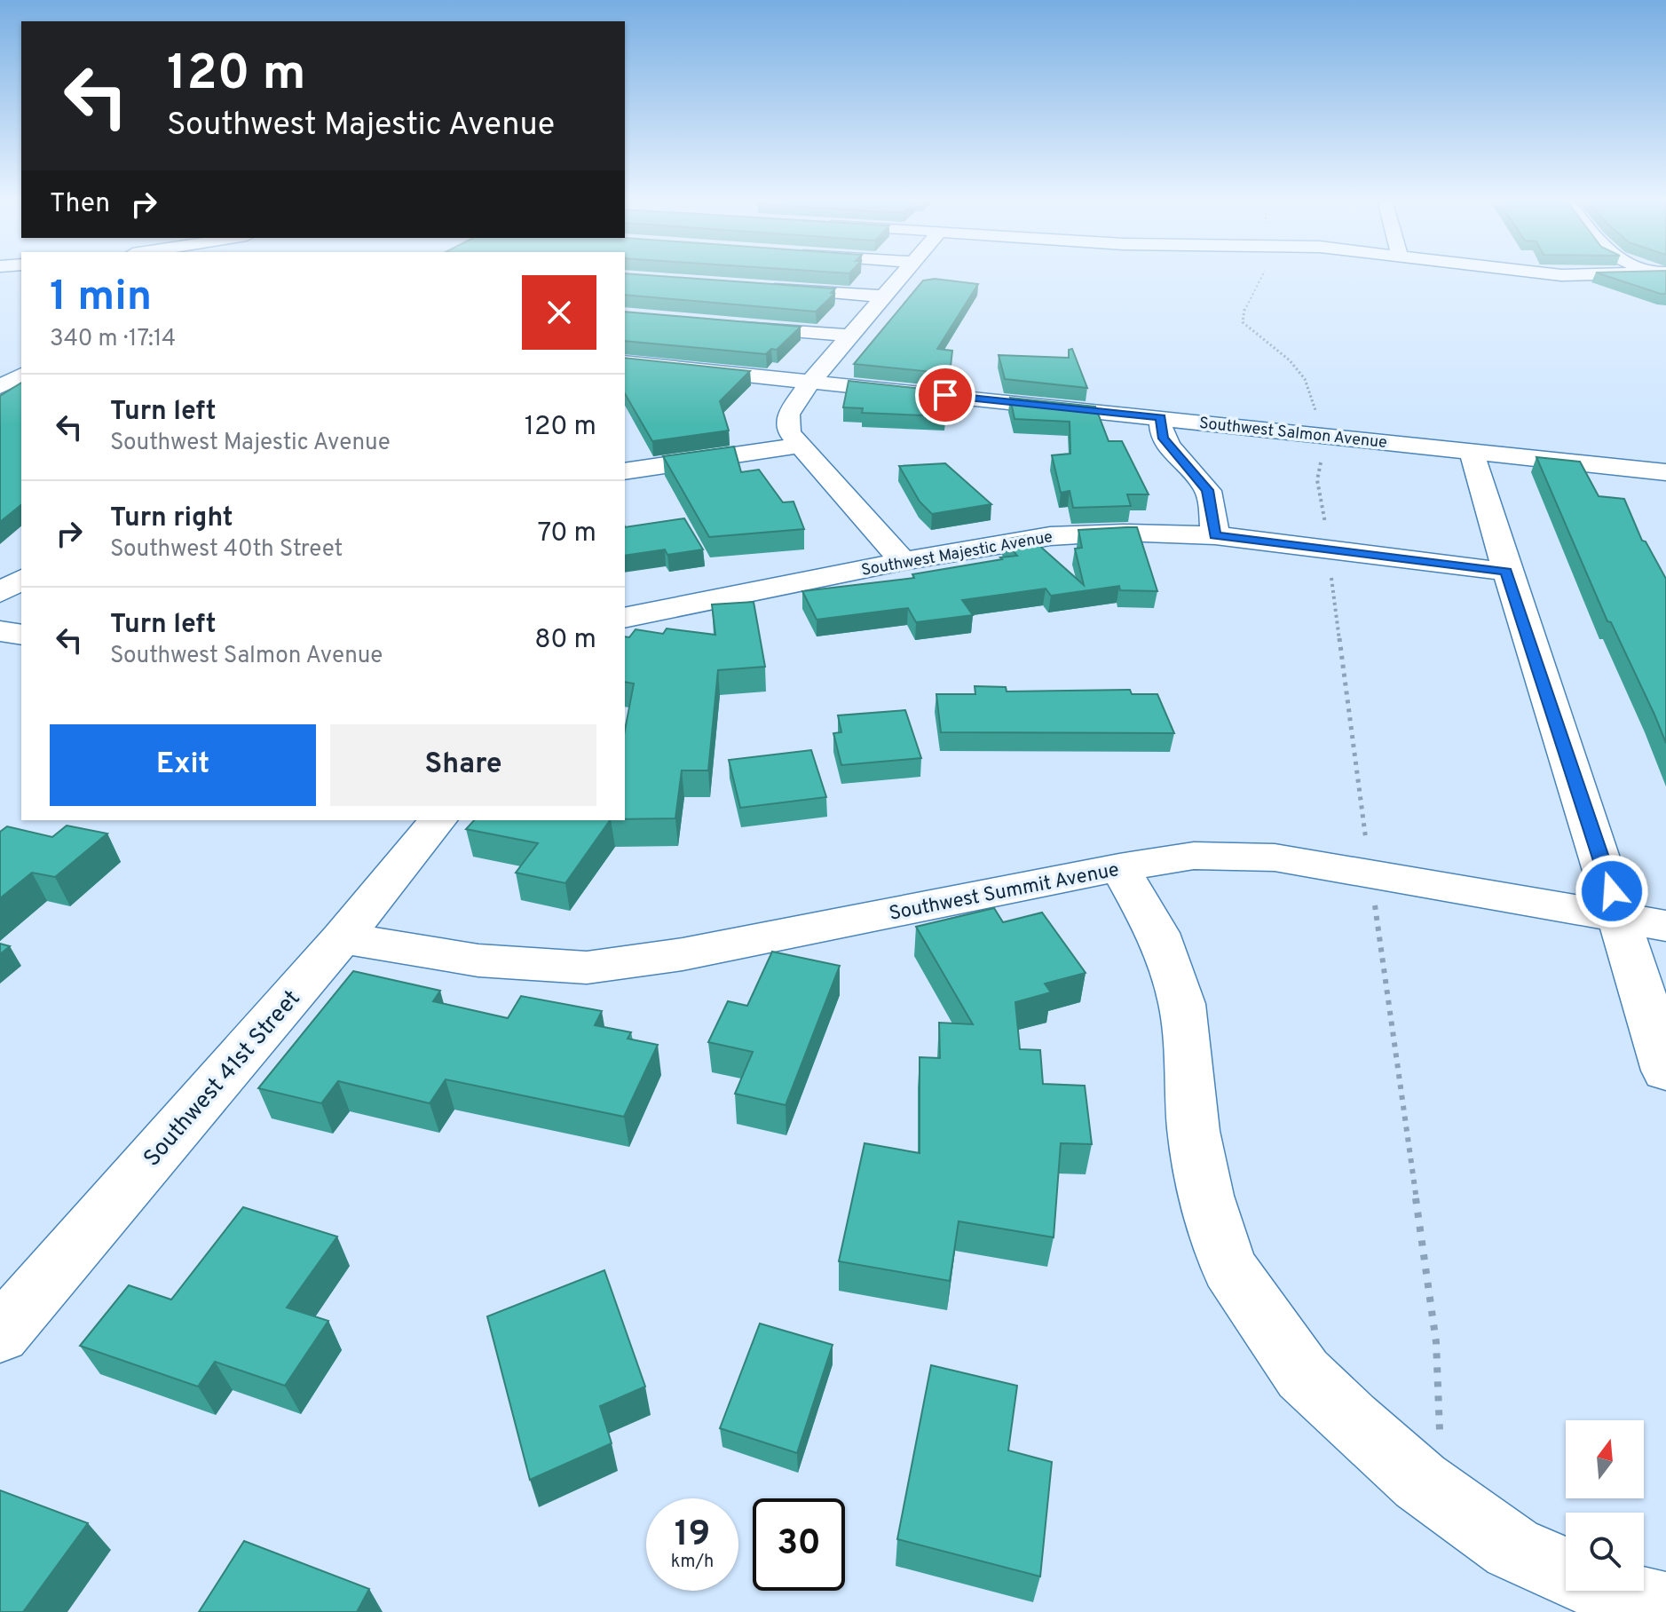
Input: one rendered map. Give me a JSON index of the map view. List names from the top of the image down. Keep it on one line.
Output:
{"streets":{"street":["Southwest Salmon Avenue","Southwest Majestic Avenue","Southwest Summit Avenue","Southwest 41st Street"]},"crossings":[["Southwest Summit Avenue","Southwest 41st Street"]],"north":"top","page":{"turn":["120 m","Southwest Majestic Avenue"],"then":"Then","heading":["1 min","340 m · 17:14"],"list":[{"name":"Turn left","note":"Southwest Majestic Avenue","value":"120 m"},{"name":"Turn right","note":"Southwest 40th Street","value":"70 m"},{"name":"Turn left","note":"Southwest Salmon Avenue","value":"80 m"}],"buttons":["Exit","Share"],"speed":"19 km/h","limit":"30"}}
